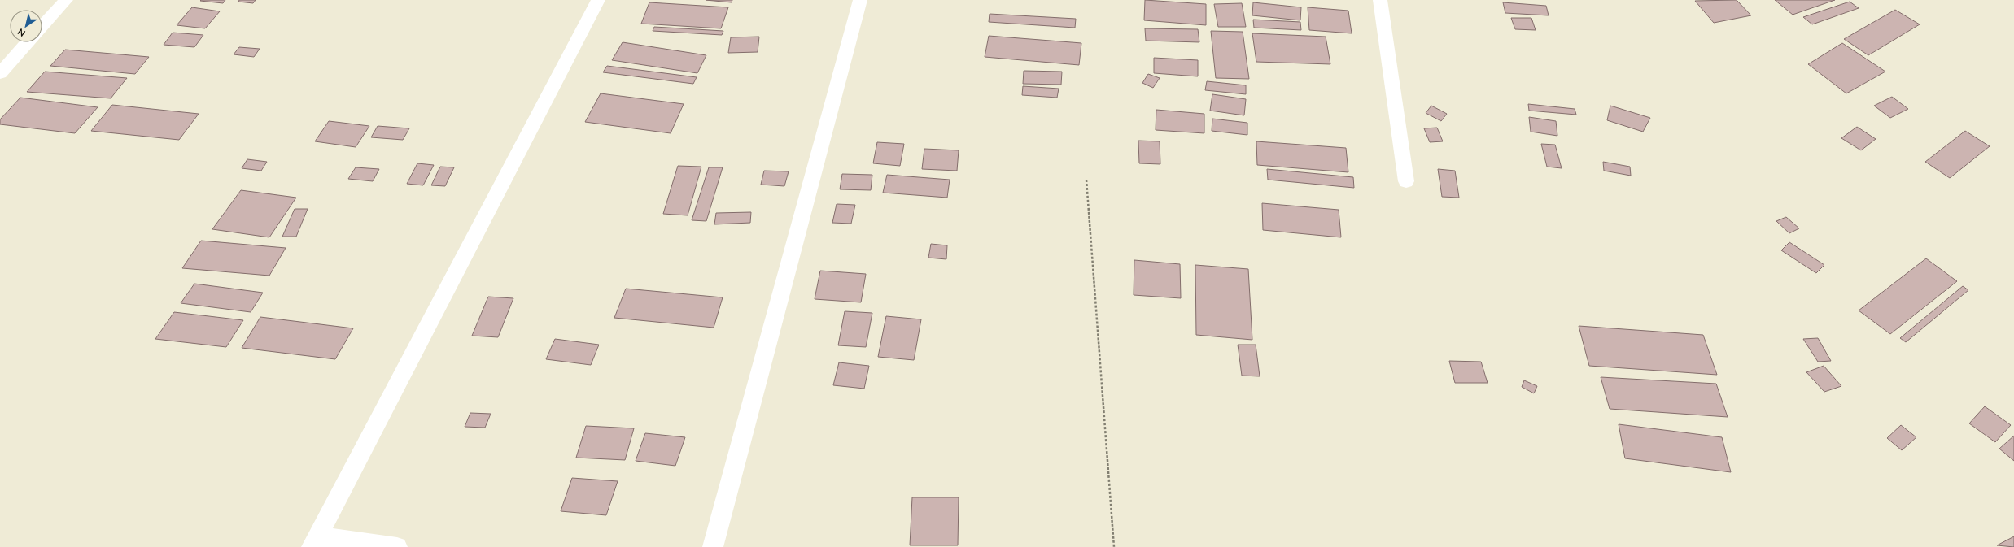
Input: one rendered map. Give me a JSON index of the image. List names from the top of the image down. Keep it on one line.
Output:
{"north":"bottom left"}
